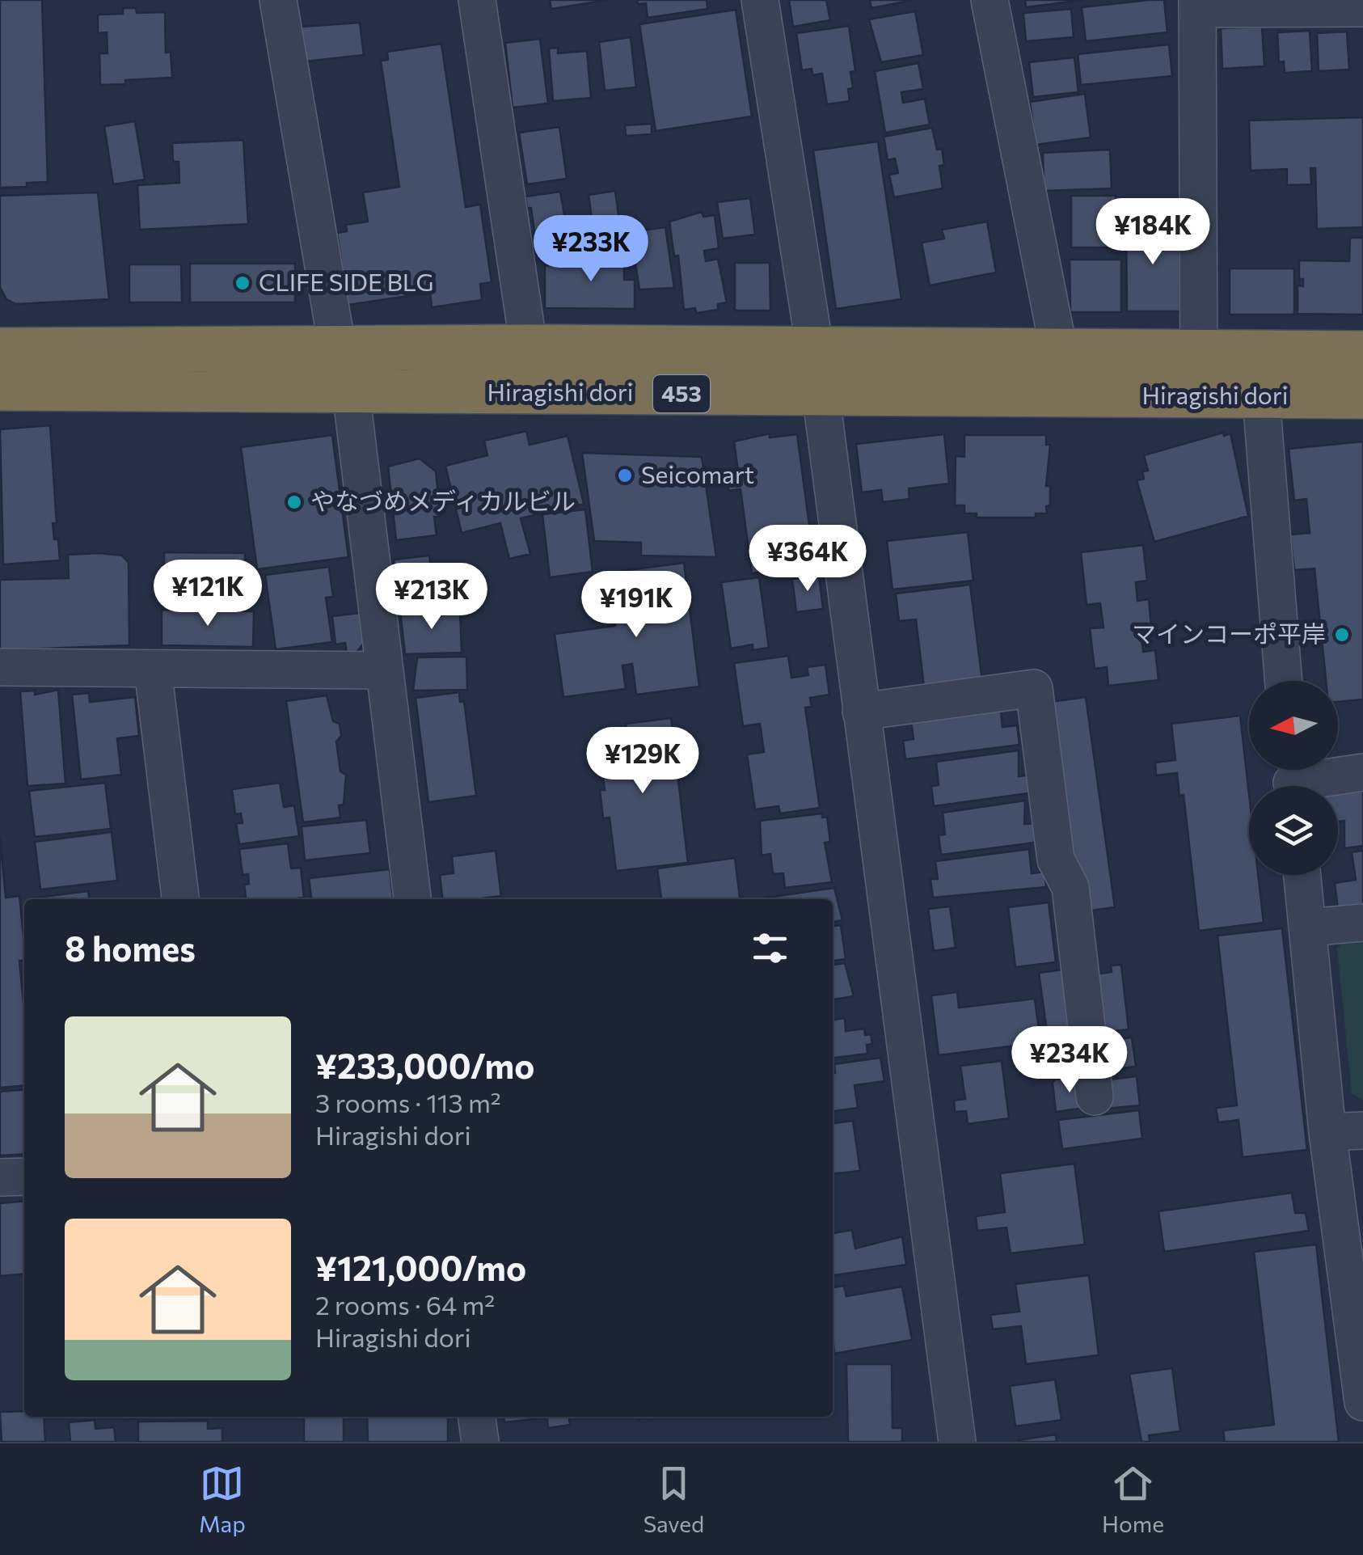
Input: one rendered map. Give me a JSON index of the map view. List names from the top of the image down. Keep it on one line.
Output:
{"streets":{"highway":["Hiragishi dori","453"]},"places":["CLIFE SIDE BLG","Seicomart","やなづめメディカルビル","マインコーポ平岸"],"north":"left","page":{"price":["¥184K","¥233K","¥364K","¥121K","¥213K","¥191K","¥129K","¥234K"],"heading":"8 homes","list":[{"name":"¥233,000/mo","note":"3 rooms · 113 m² · Hiragishi dori"},{"name":"¥121,000/mo","note":"2 rooms · 64 m² · Hiragishi dori"}],"tabs":["Map","Saved","Home"]}}
